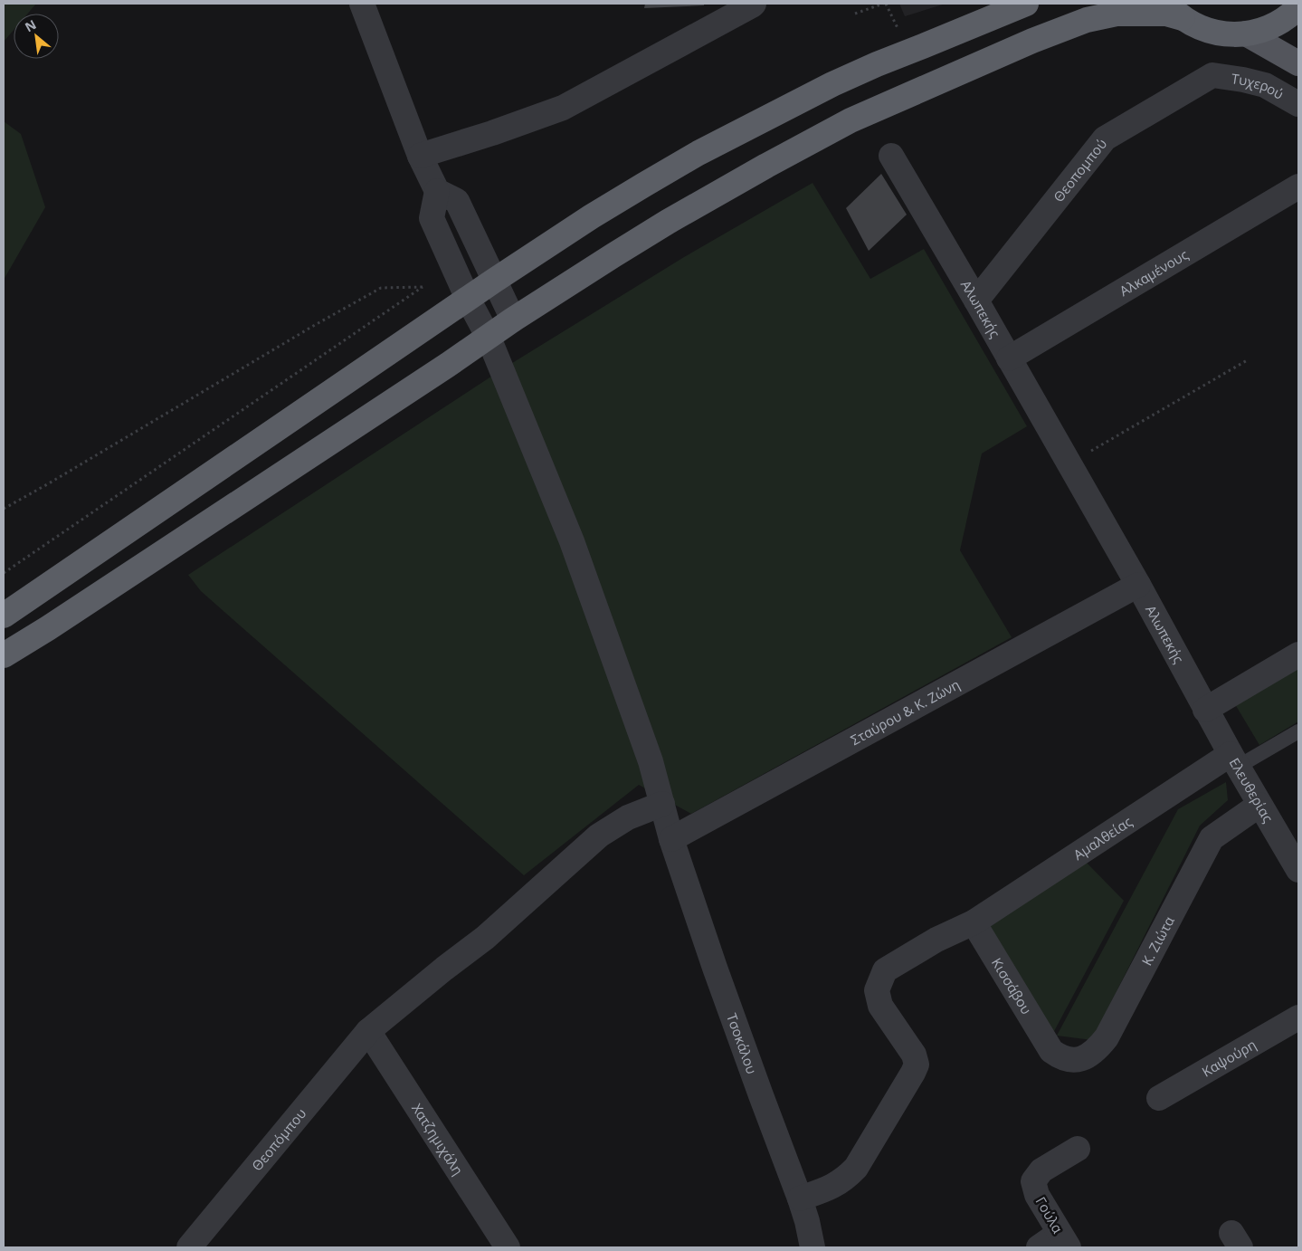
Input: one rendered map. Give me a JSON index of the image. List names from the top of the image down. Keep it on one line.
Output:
{"streets":{"street":["Τυχερού","Θεοπομπού","Αλκαμένους","Αλωπεκής","Σταύρου & Κ. Ζώνη","Ελευθερίας","Αμαλθείας","Κ. Ζιώτα","Κισσάβου","Τσοκάλου","Καψούρη","Θεοπόμπου","Χατζημιχάλη","Γούλα"]},"crossings":[["Τυχερού","Θεοπομπού"],["Θεοπομπού","Αλωπεκής"],["Αλκαμένους","Αλωπεκής"],["Αλωπεκής","Σταύρου & Κ. Ζώνη"],["Αλωπεκής","Ελευθερίας"],["Σταύρου & Κ. Ζώνη","Τσοκάλου"],["Ελευθερίας","Αμαλθείας"],["Ελευθερίας","Κ. Ζιώτα"],["Αμαλθείας","Κισσάβου"],["Αμαλθείας","Τσοκάλου"],["Κ. Ζιώτα","Κισσάβου"],["Τσοκάλου","Θεοπόμπου"],["Θεοπόμπου","Χατζημιχάλη"]],"north":"top left"}
